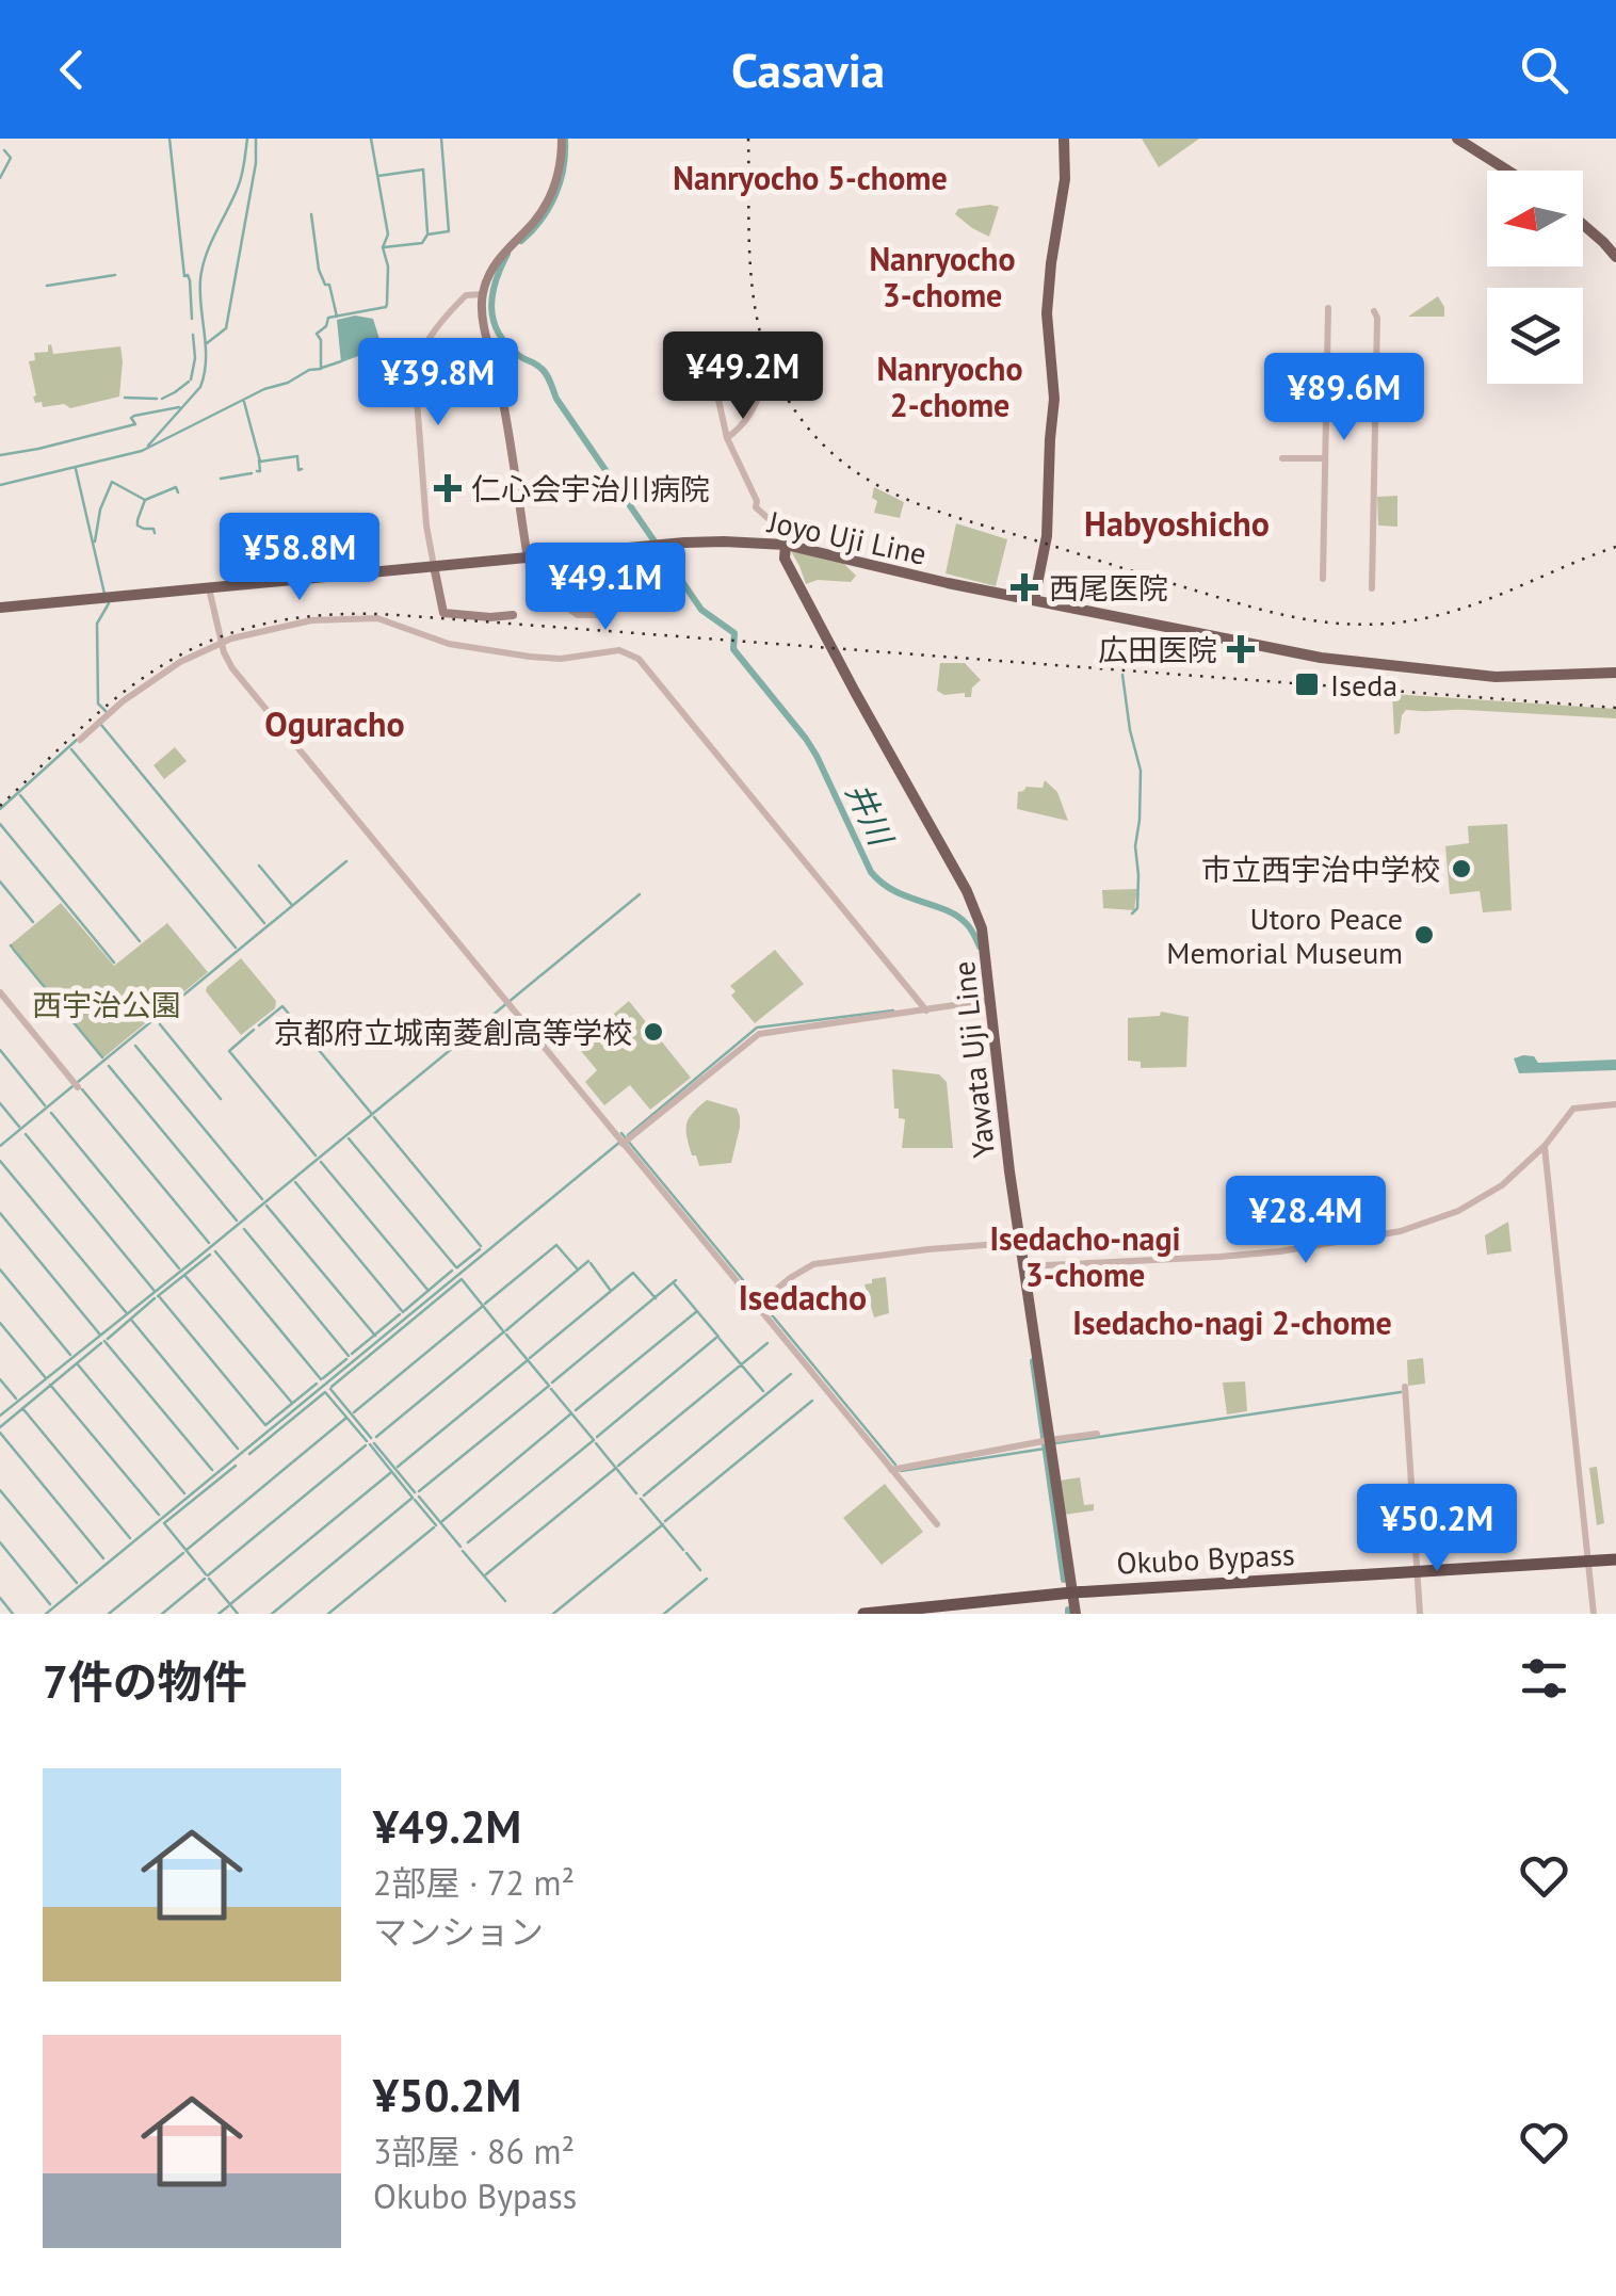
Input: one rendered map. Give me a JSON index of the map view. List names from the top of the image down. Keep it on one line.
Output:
{"streets":{"highway":["Okubo Bypass"],"main road":["Joyo Uji Line","Yawata Uji Line"]},"crossings":[["Joyo Uji Line","Yawata Uji Line"],["Yawata Uji Line","Okubo Bypass"]],"districts":["Nanryocho 5-chome","Nanryocho 3-chome","Nanryocho 2-chome","Habyoshicho","Oguracho","Isedacho-nagi 3-chome","Isedacho","Isedacho-nagi 2-chome"],"water":["井川"],"parks":["西宇治公園"],"places":{"health":["仁心会宇治川病院","西尾医院","広田医院"],"transit":["Iseda"],"other":["市立西宇治中学校","Utoro Peace Memorial Museum","京都府立城南菱創高等学校"]},"north":"left","page":{"header":"Casavia","price":["¥49.2M","¥39.8M","¥89.6M","¥58.8M","¥49.1M","¥28.4M","¥50.2M"],"heading":"7件の物件","list":[{"name":"¥49.2M","note":"2部屋 · 72 m² · マンション"},{"name":"¥50.2M","note":"3部屋 · 86 m² · Okubo Bypass"}]}}
